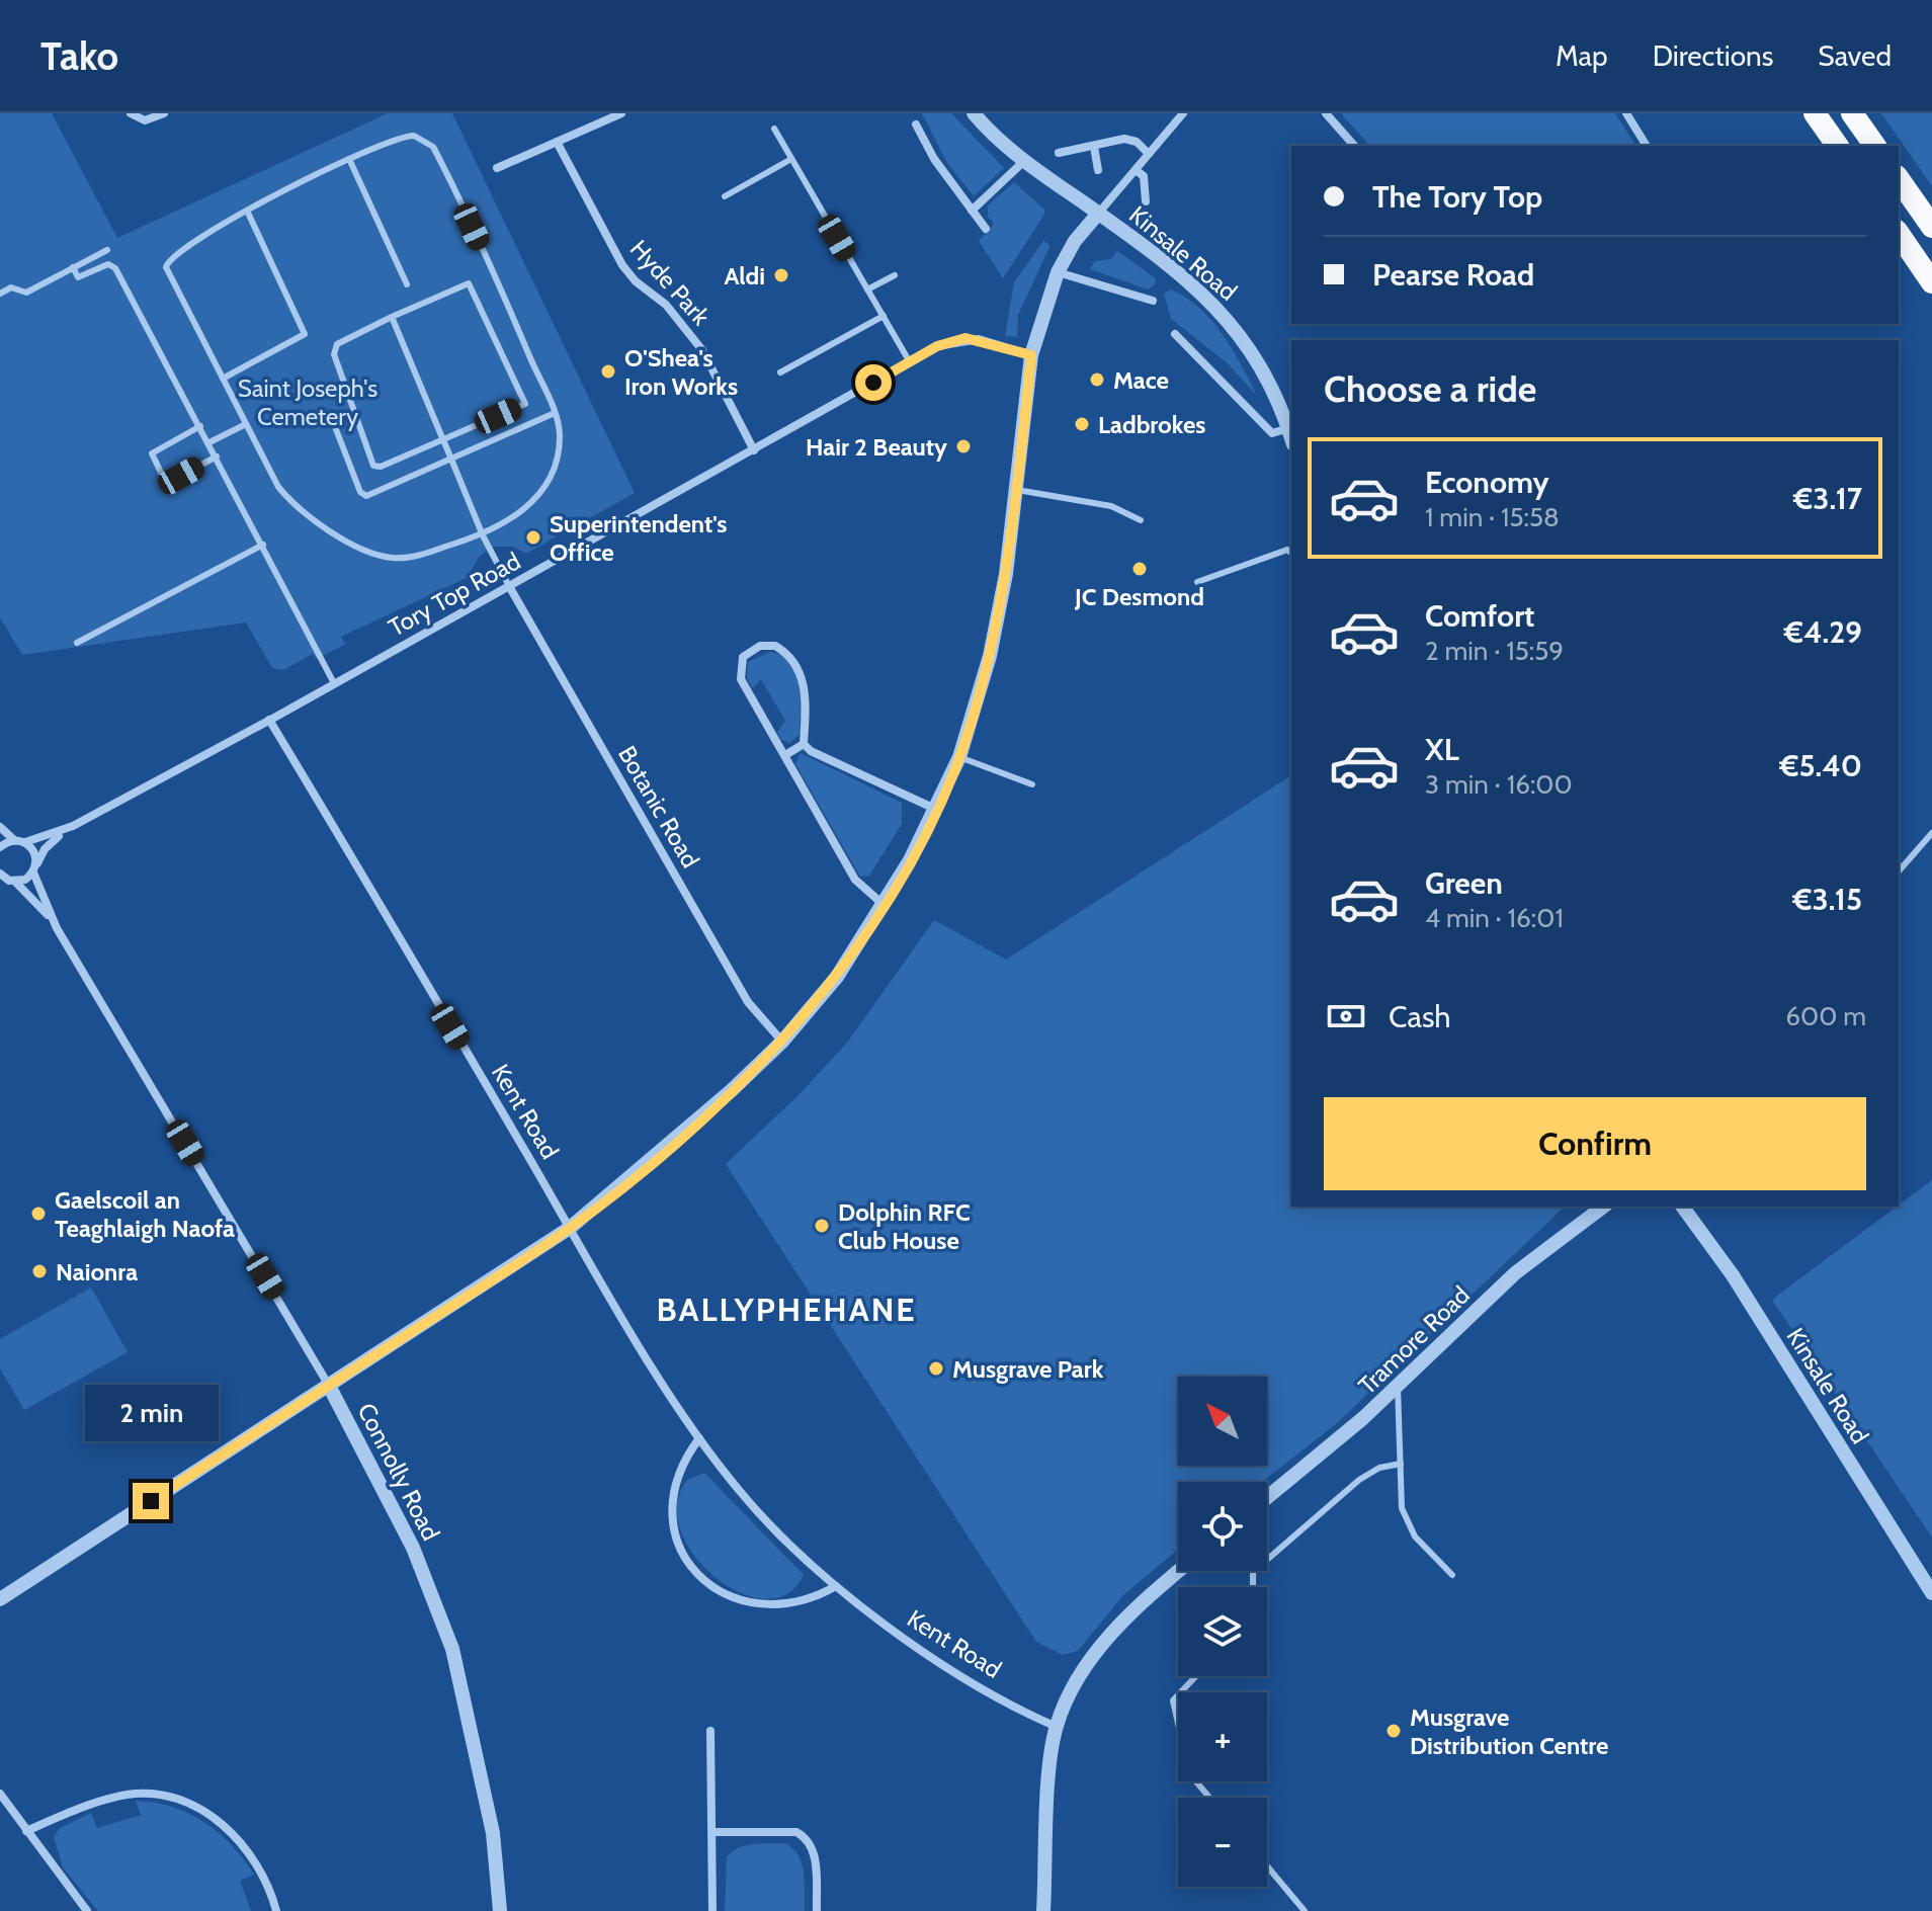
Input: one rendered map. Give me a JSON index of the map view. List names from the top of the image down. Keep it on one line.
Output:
{"streets":{"street":["Kinsale Road","Hyde Park","Tory Top Road","Botanic Road","Kent Road","Tramore Road","Connolly Road"]},"crossings":[["Hyde Park","Tory Top Road"],["Tory Top Road","Botanic Road"],["Tory Top Road","Kent Road"],["Tory Top Road","Connolly Road"]],"districts":["BALLYPHEHANE"],"parks":["Saint Joseph's Cemetery"],"places":["Aldi","O'Shea's Iron Works","Mace","Ladbrokes","Hair 2 Beauty","Superintendent's Office","JC Desmond","Gaelscoil an Teaghlaigh Naofa","Dolphin RFC Club House","Naionra","Musgrave Park","Musgrave Distribution Centre"],"north":"top left","page":{"header":"Tako","nav":["Map","Directions","Saved"],"banner":["The Tory Top","Pearse Road"],"heading":"Choose a ride","list":[{"name":"Economy","note":"1 min · 15:58","value":"€3.17"},{"name":"Comfort","note":"2 min · 15:59","value":"€4.29"},{"name":"XL","note":"3 min · 16:00","value":"€5.40"},{"name":"Green","note":"4 min · 16:01","value":"€3.15"}],"pay":["Cash","600 m"],"buttons":"Confirm","map_buttons":["+","−"],"bubble":"2 min"}}
